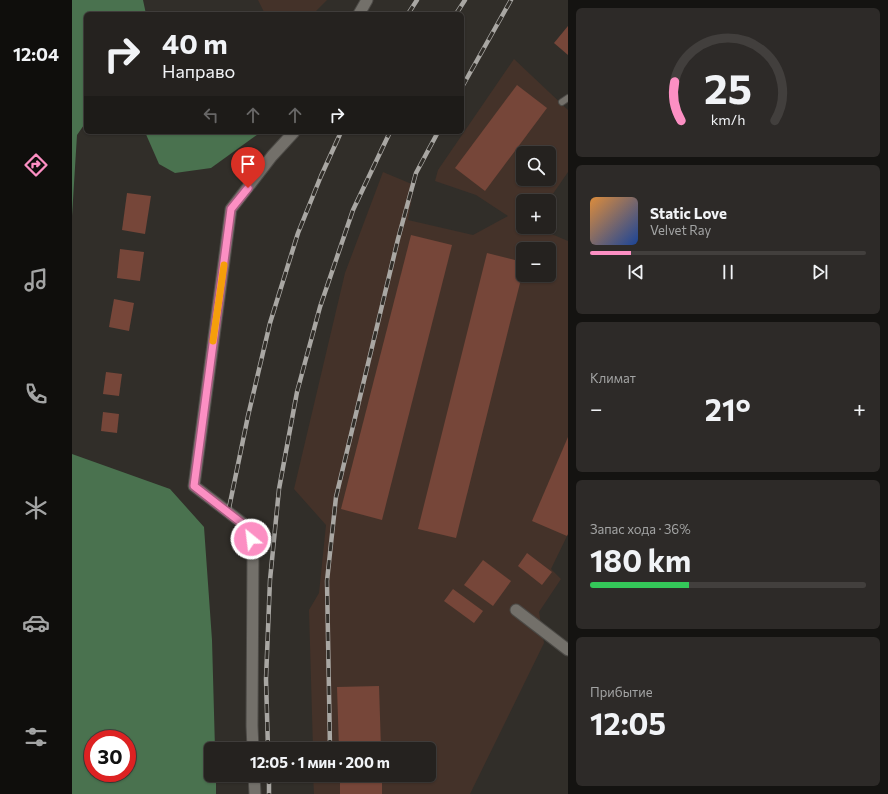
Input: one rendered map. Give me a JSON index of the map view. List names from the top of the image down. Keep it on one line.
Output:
{"page":{"tabs":"12:04","turn":["40 m","Направо"],"map_buttons":["+","−"],"song":["Static Love","Velvet Ray"],"tile":["Климат",["Запас хода · 36%","180 km"],["Прибытие","12:05"]],"heat":["−","21°","+"],"limit":"30","trip":"12:05 · 1 мин · 200 m","gauge":["25","km/h"]}}
